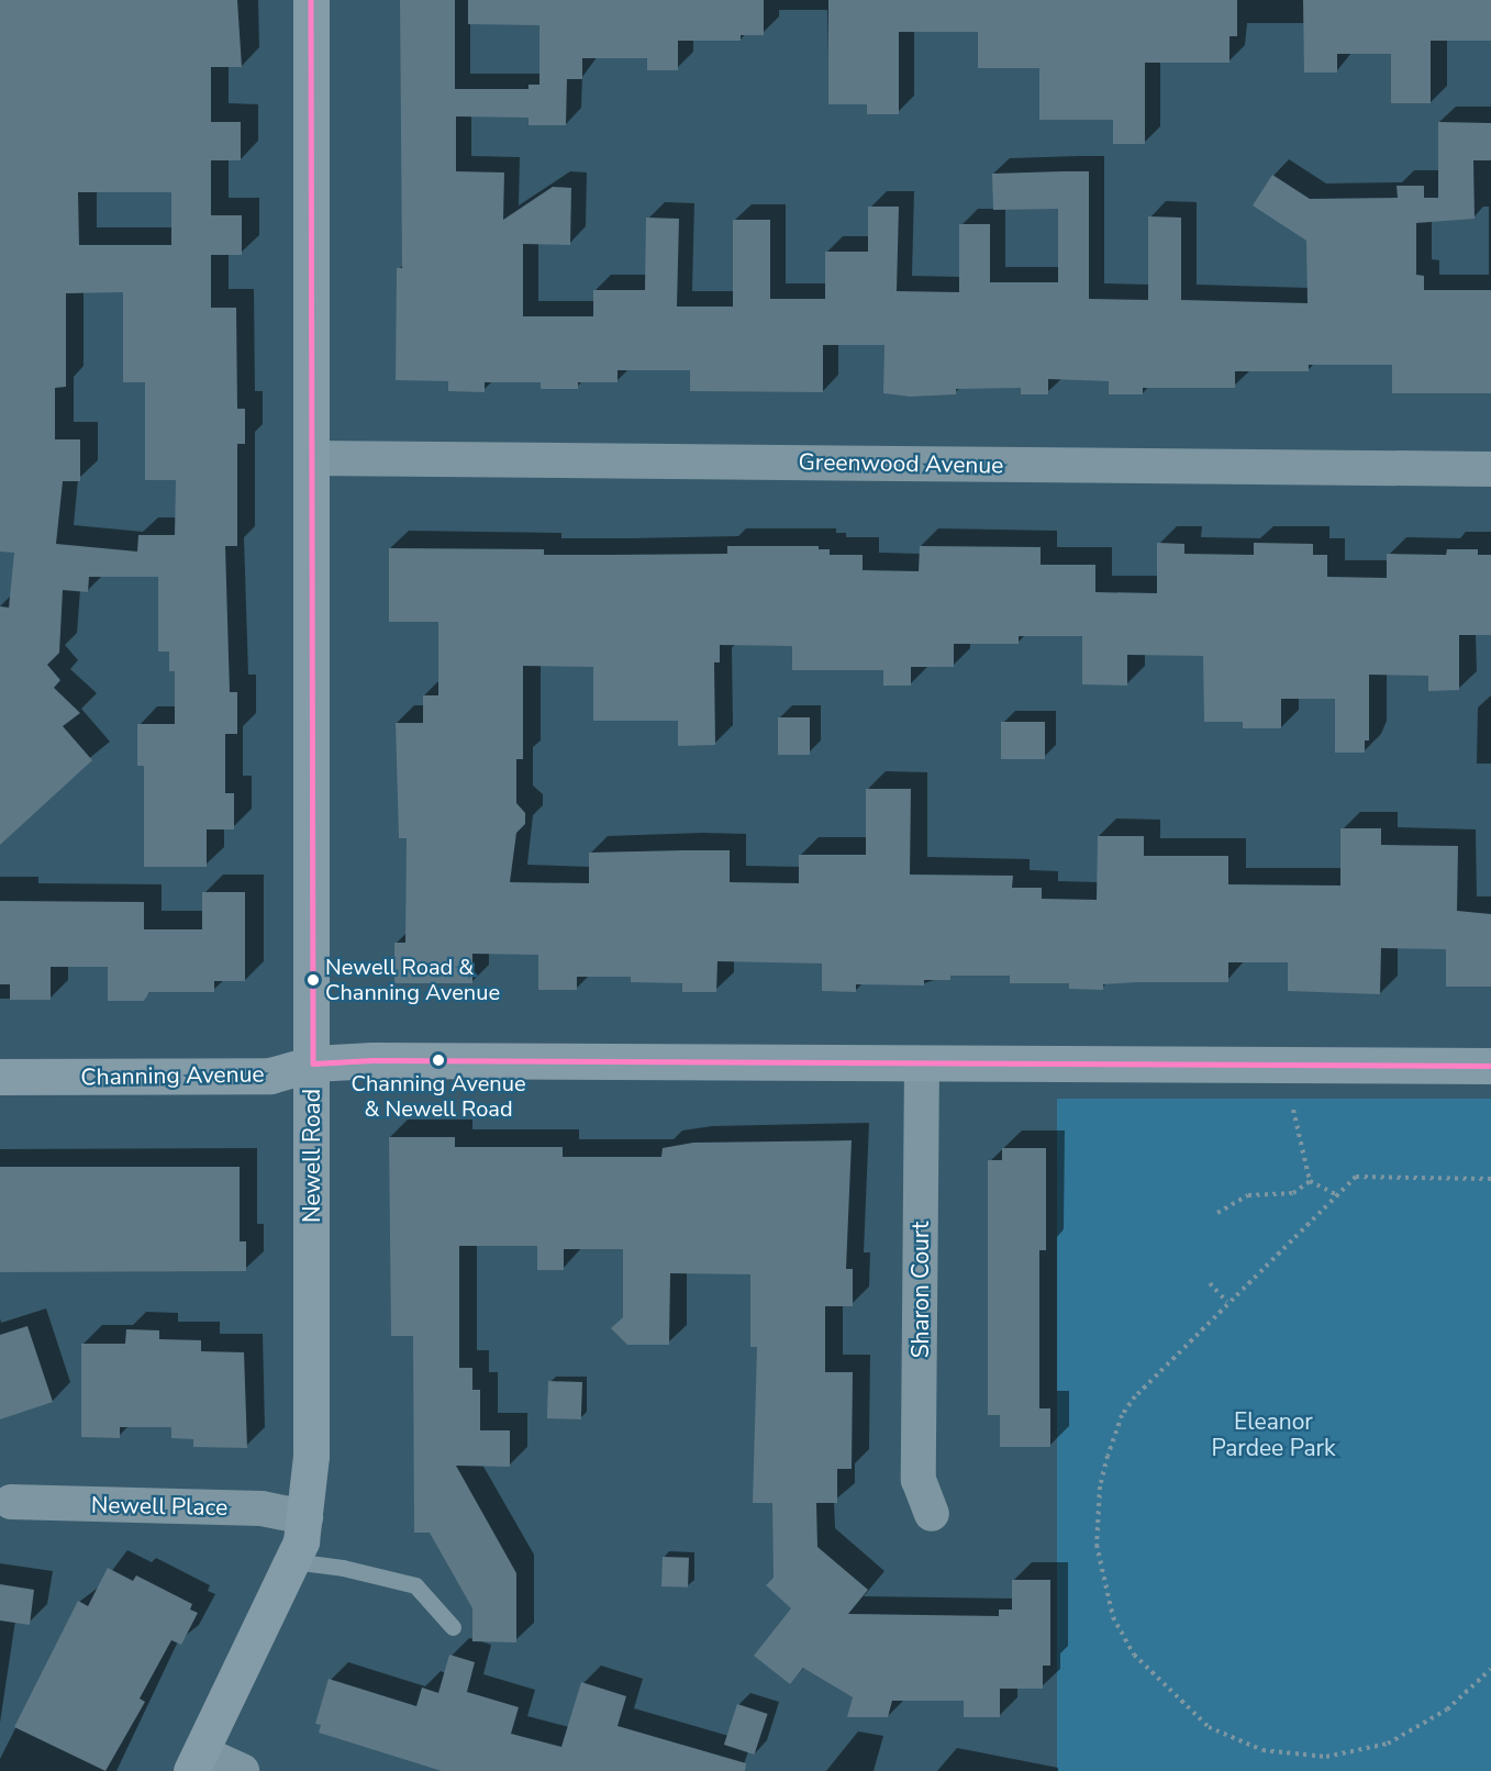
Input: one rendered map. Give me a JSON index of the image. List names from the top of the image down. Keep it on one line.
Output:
{"streets":{"street":["Greenwood Avenue","Channing Avenue","Newell Road","Sharon Court","Newell Place"]},"crossings":[["Greenwood Avenue","Newell Road"],["Channing Avenue","Newell Road"],["Channing Avenue","Sharon Court"],["Newell Road","Newell Place"]],"parks":["Eleanor Pardee Park"],"places":["Newell Road & Channing Avenue","Channing Avenue & Newell Road"]}
